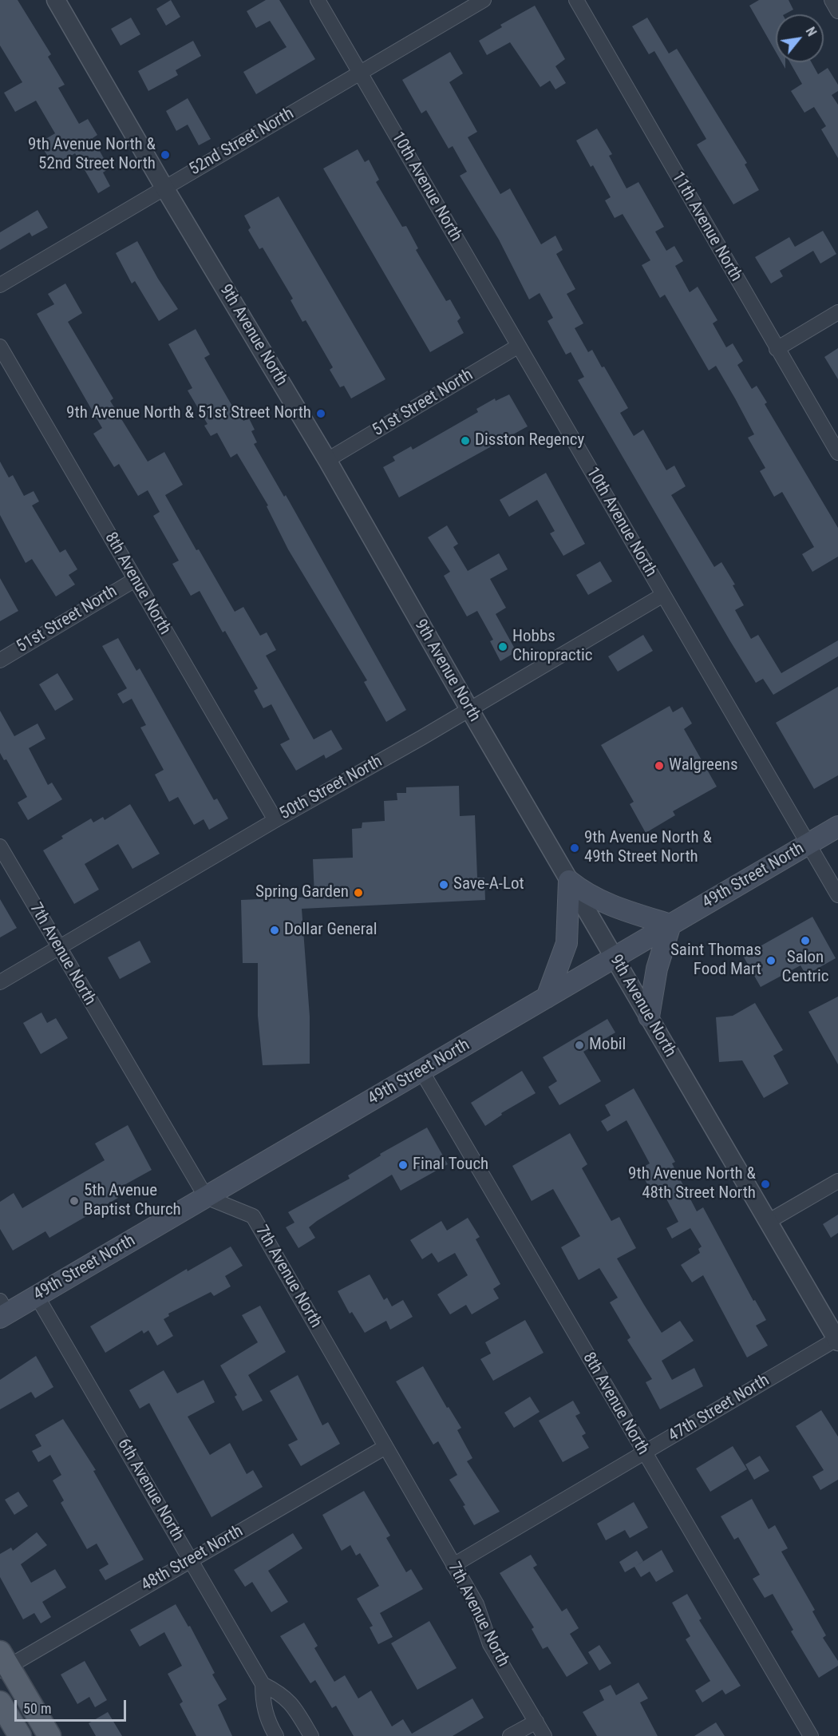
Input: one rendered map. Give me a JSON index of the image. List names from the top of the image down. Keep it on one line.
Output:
{"streets":{"main road":["49th Street North"],"street":["52nd Street North","10th Avenue North","11th Avenue North","9th Avenue North","51st Street North","8th Avenue North","50th Street North","7th Avenue North","47th Street North","6th Avenue North","48th Street North"]},"crossings":[["52nd Street North","10th Avenue North"],["52nd Street North","9th Avenue North"],["10th Avenue North","51st Street North"],["10th Avenue North","50th Street North"],["10th Avenue North","49th Street North"],["9th Avenue North","51st Street North"],["9th Avenue North","50th Street North"],["9th Avenue North","49th Street North"],["9th Avenue North","47th Street North"],["51st Street North","8th Avenue North"],["8th Avenue North","50th Street North"],["8th Avenue North","49th Street North"],["8th Avenue North","47th Street North"],["50th Street North","7th Avenue North"],["49th Street North","7th Avenue North"],["49th Street North","6th Avenue North"],["7th Avenue North","47th Street North"],["7th Avenue North","48th Street North"],["6th Avenue North","48th Street North"]],"places":["9th Avenue North & 52nd Street North","9th Avenue North & 51st Street North","Disston Regency","Hobbs Chiropractic","Walgreens","9th Avenue North & 49th Street North","Save-A-Lot","Spring Garden","Dollar General","Salon Centric","Saint Thomas Food Mart","Mobil","Final Touch","9th Avenue North & 48th Street North","5th Avenue Baptist Church"],"scale_bar":"50 m","north":"top right"}
